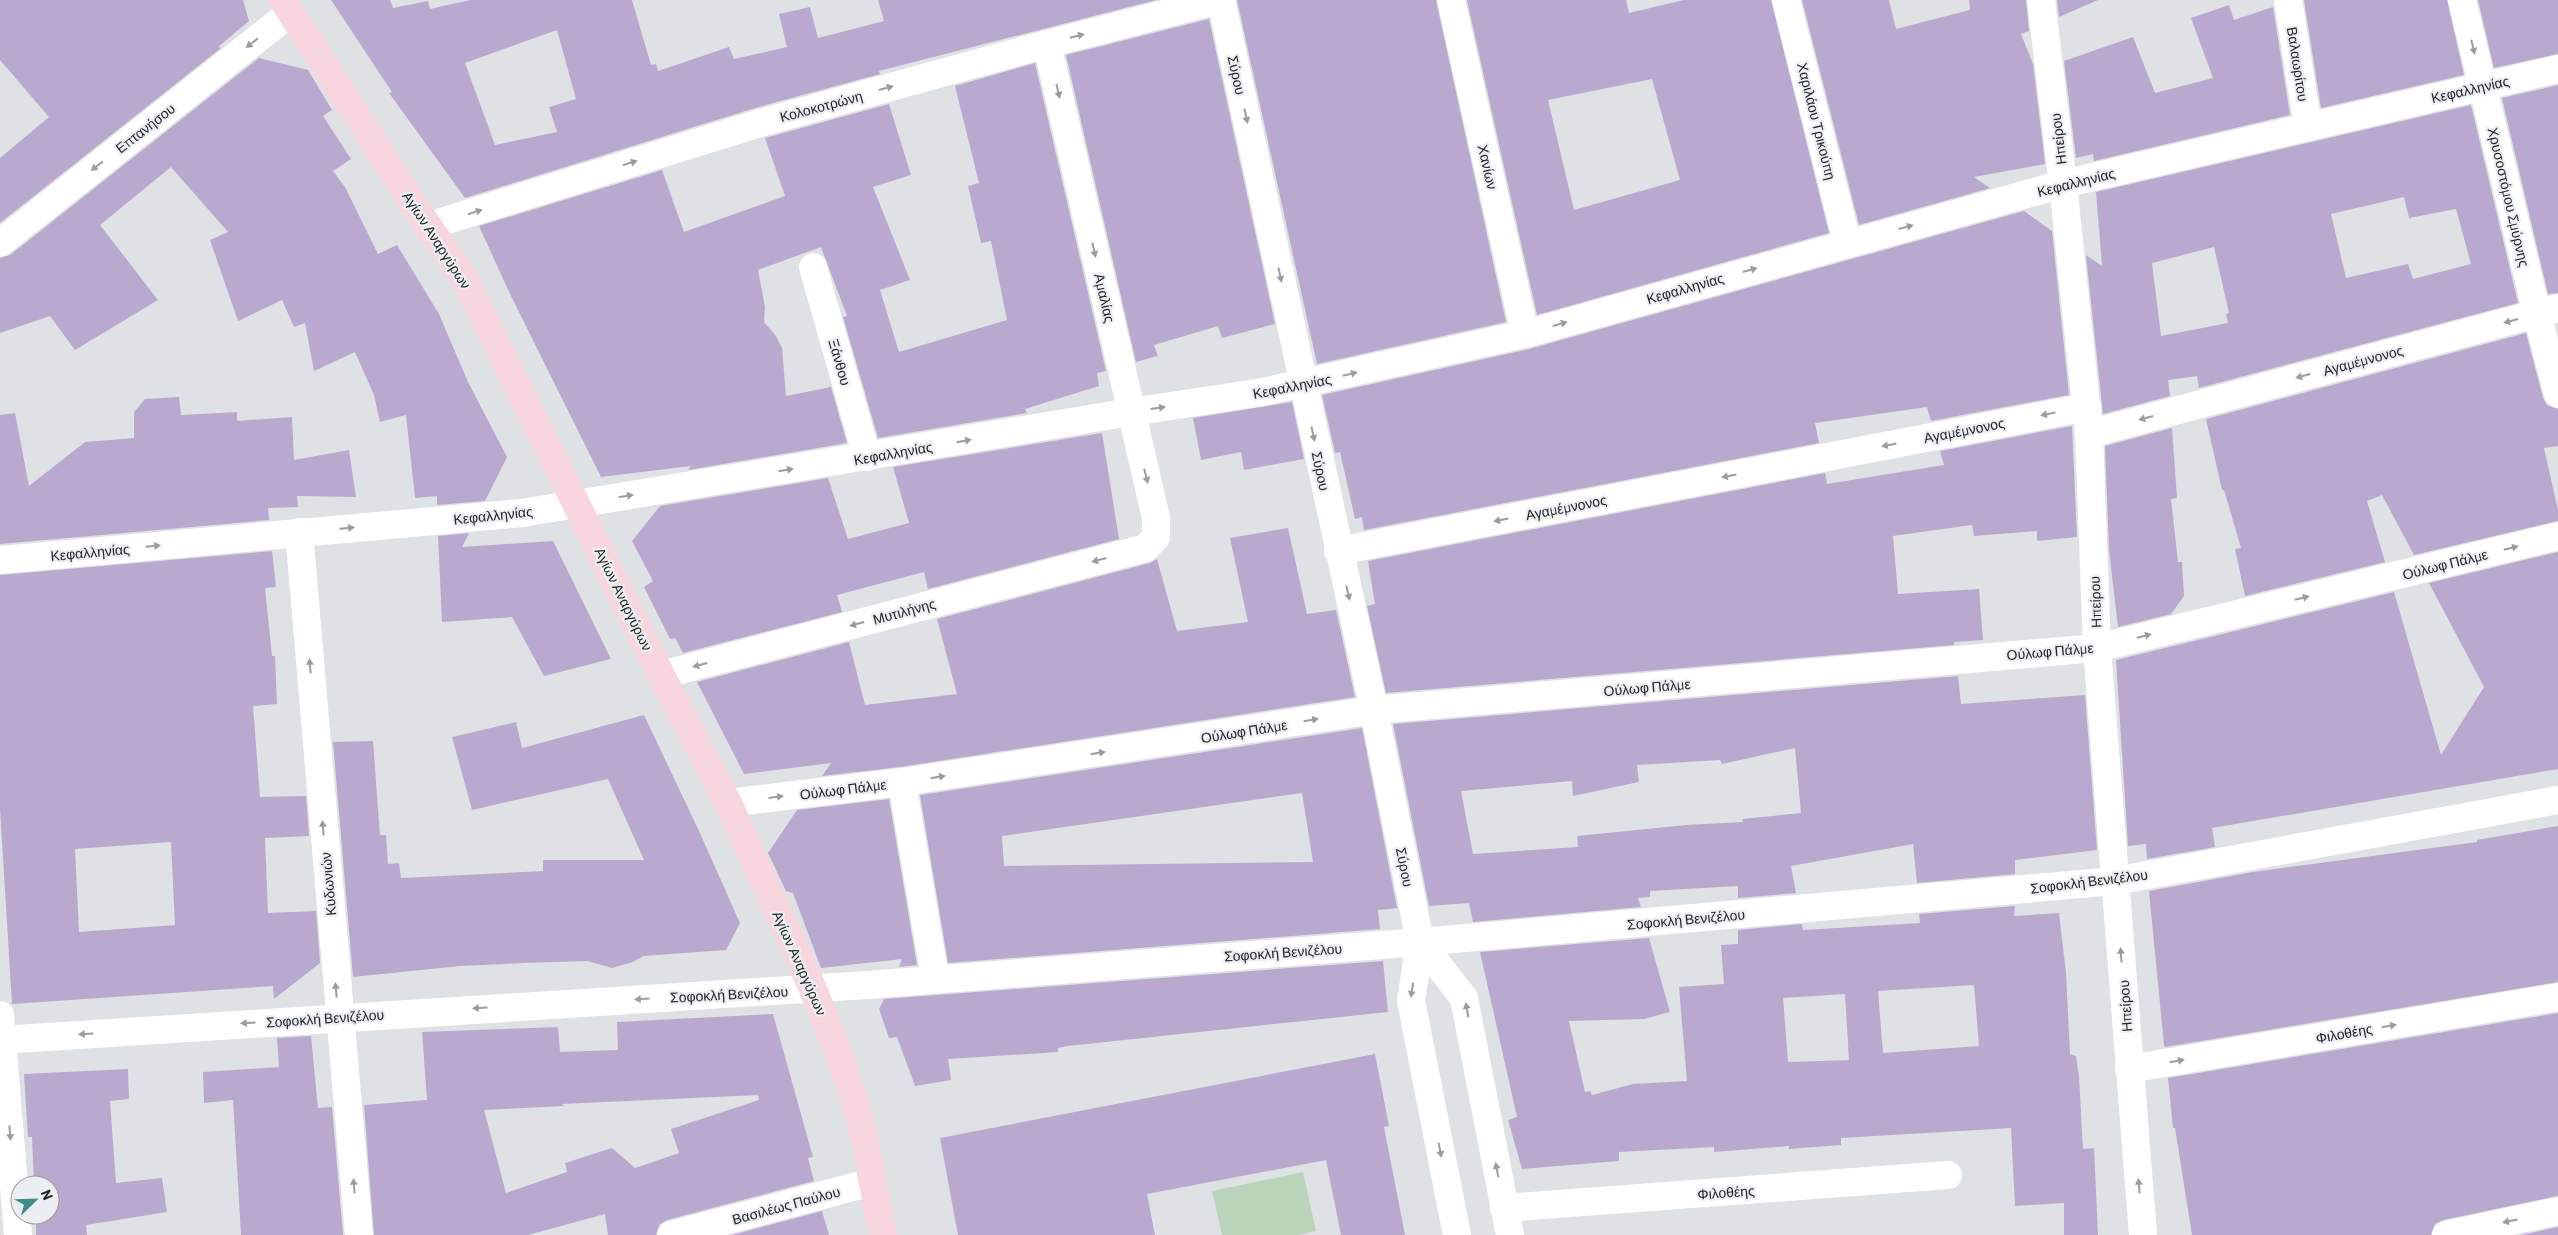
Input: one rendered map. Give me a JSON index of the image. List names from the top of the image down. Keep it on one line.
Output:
{"streets":{"main road":["Αγίων Αναργύρων"],"street":["Βαλαωρίτου","Σύρου","Κεφαλληνίας","Κολοκοτρώνη","Χαριλάου Τρικούπη","Επτανήσου","Ηπείρου","Χανίων","Χρυσοστόμου Σμύρνης","Αμαλίας","Αγαμέμνονος","Ξάνθου","Ούλωφ Πάλμε","Μυτιλήνης","Σοφοκλή Βενιζέλου","Κυδωνιών","Φιλοθέης","Βασιλέως Παύλου"]},"crossings":[["Βαλαωρίτου","Κεφαλληνίας"],["Σύρου","Κεφαλληνίας"],["Σύρου","Κολοκοτρώνη"],["Σύρου","Αγαμέμνονος"],["Σύρου","Ούλωφ Πάλμε"],["Σύρου","Σοφοκλή Βενιζέλου"],["Σύρου","Φιλοθέης"],["Κεφαλληνίας","Χαριλάου Τρικούπη"],["Κεφαλληνίας","Ηπείρου"],["Κεφαλληνίας","Χανίων"],["Κεφαλληνίας","Χρυσοστόμου Σμύρνης"],["Κεφαλληνίας","Αγίων Αναργύρων"],["Κεφαλληνίας","Αμαλίας"],["Κεφαλληνίας","Ξάνθου"],["Κεφαλληνίας","Κυδωνιών"],["Κολοκοτρώνη","Αγίων Αναργύρων"],["Κολοκοτρώνη","Αμαλίας"],["Επτανήσου","Αγίων Αναργύρων"],["Ηπείρου","Αγαμέμνονος"],["Ηπείρου","Ούλωφ Πάλμε"],["Ηπείρου","Σοφοκλή Βενιζέλου"],["Ηπείρου","Φιλοθέης"],["Χρυσοστόμου Σμύρνης","Αγαμέμνονος"],["Αγίων Αναργύρων","Ούλωφ Πάλμε"],["Αγίων Αναργύρων","Μυτιλήνης"],["Αγίων Αναργύρων","Σοφοκλή Βενιζέλου"],["Αγίων Αναργύρων","Βασιλέως Παύλου"],["Αμαλίας","Μυτιλήνης"],["Σοφοκλή Βενιζέλου","Κυδωνιών"]],"one_way":["Κεφαλληνίας","Κολοκοτρώνη","Επτανήσου","Αμαλίας","Αγαμέμνονος","Ούλωφ Πάλμε","Μυτιλήνης","Κυδωνιών","Φιλοθέης"],"north":"top right"}
